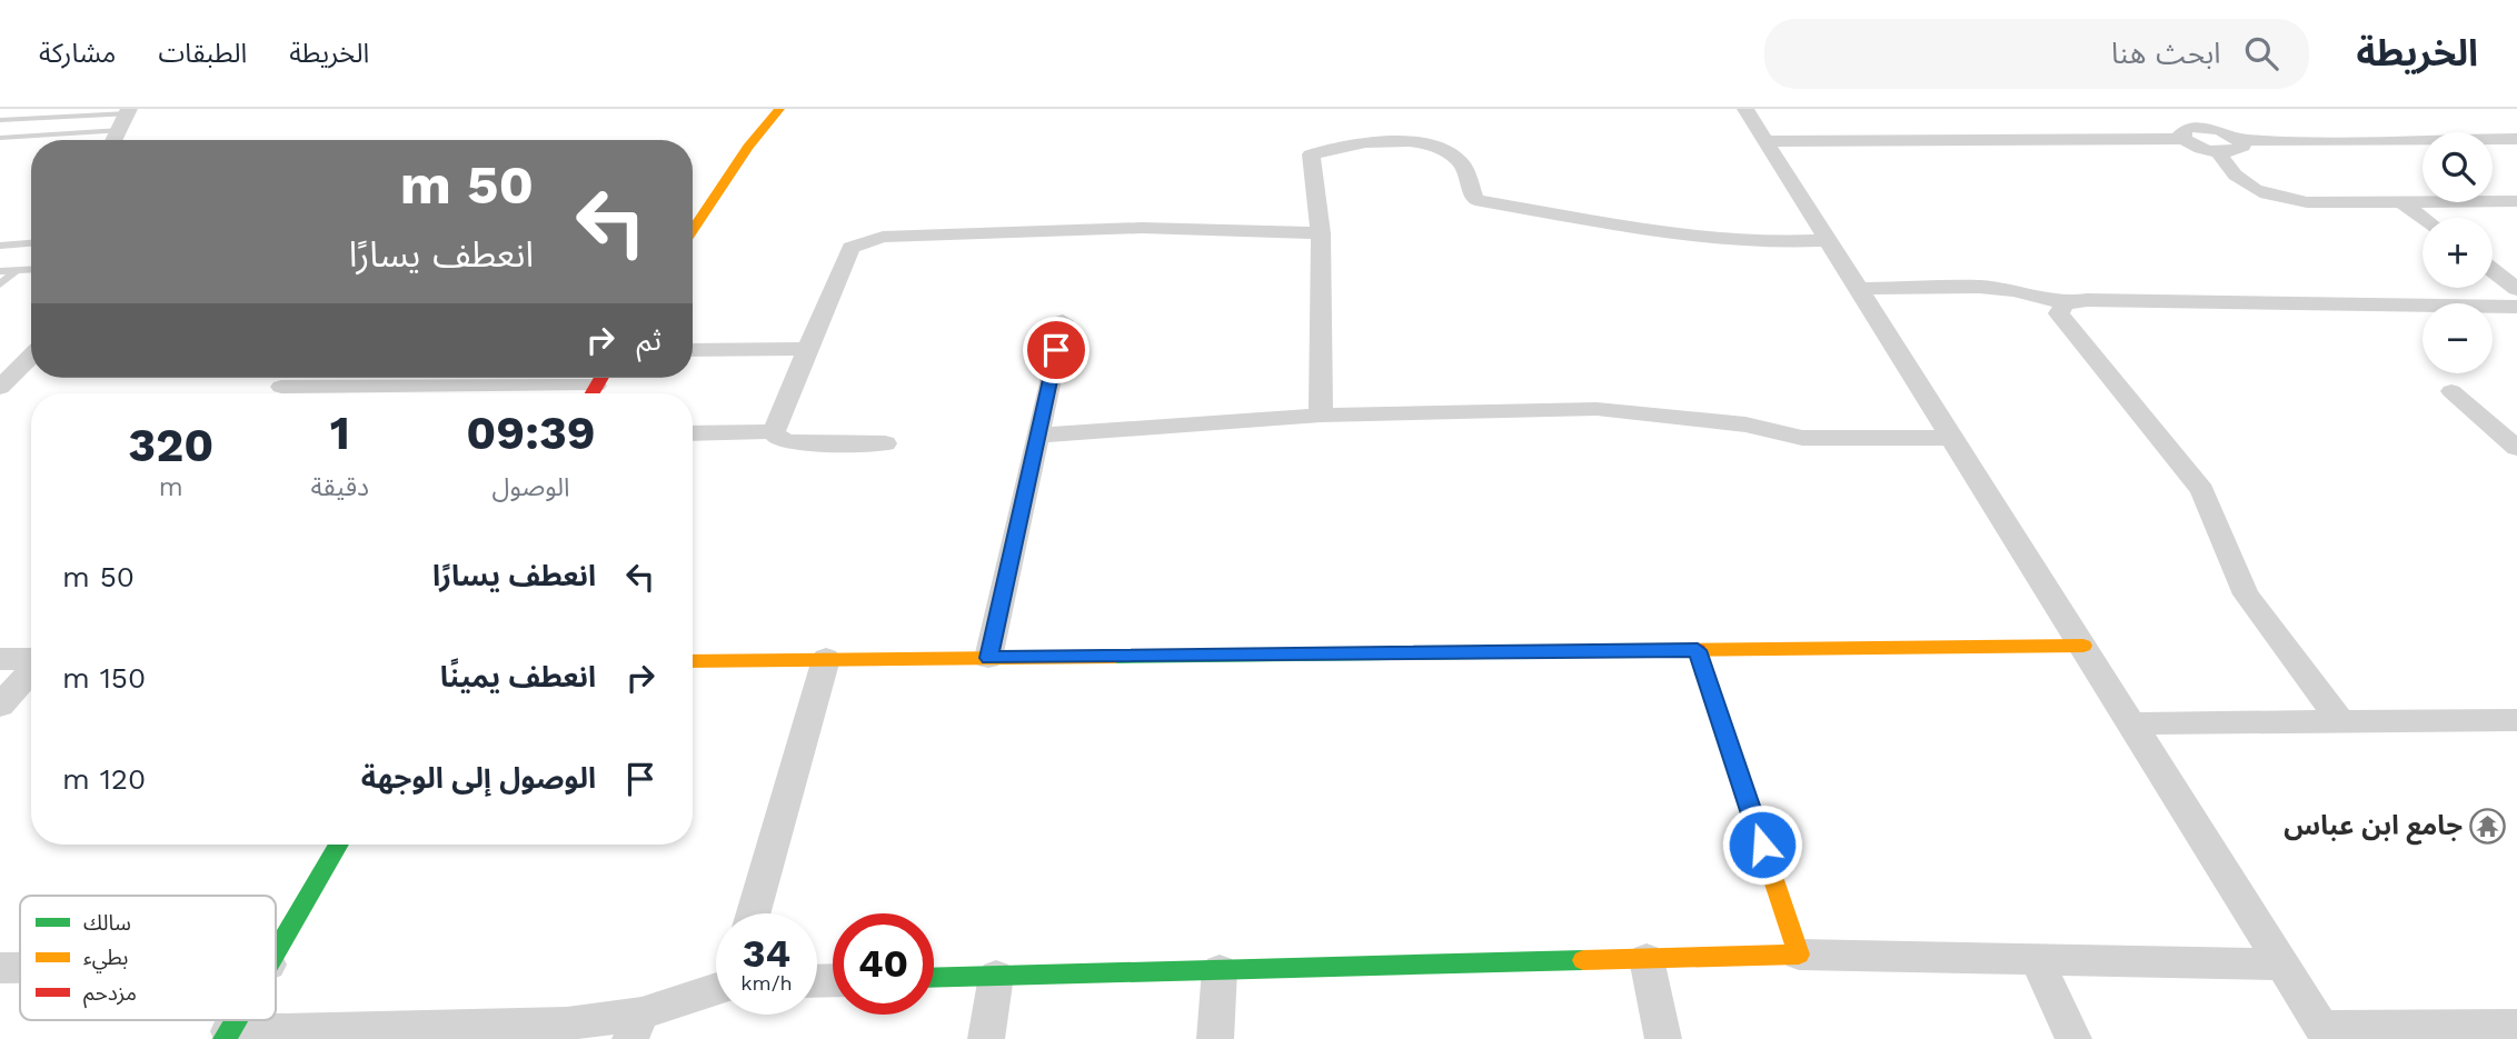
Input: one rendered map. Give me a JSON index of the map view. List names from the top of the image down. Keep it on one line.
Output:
{"places":{"temple":["جامع ابن عباس"]},"legend":["سالك","بطيء","مزدحم"],"page":{"header":"الخريطة","search":"ابحث هنا","nav":["الخريطة","الطبقات","مشاركة"],"map_buttons":["+","−"],"turn":["50 m","انعطف يسارًا"],"then":"ثم","eta":["09:39","الوصول","1","دقيقة","320","m"],"list":[{"name":"انعطف يسارًا","value":"50 m"},{"name":"انعطف يمينًا","value":"150 m"},{"name":"الوصول إلى الوجهة","value":"120 m"}],"speed":"34 km/h","limit":"40"}}
